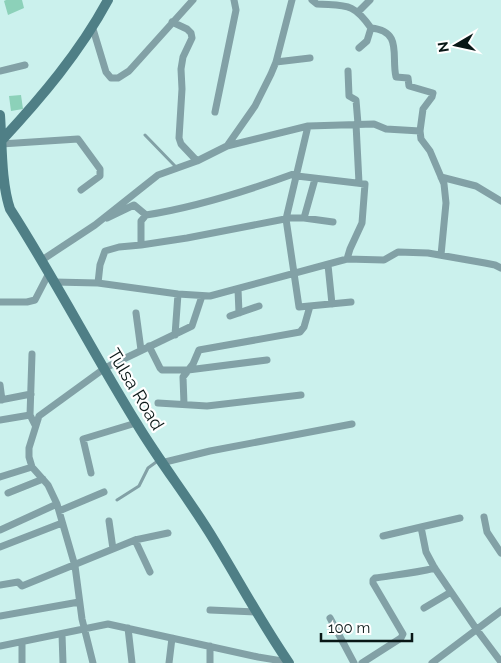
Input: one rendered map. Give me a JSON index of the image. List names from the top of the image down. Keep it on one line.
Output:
{"streets":{"main road":["Tulsa Road"]},"scale_bar":"100 m","north":"left"}
